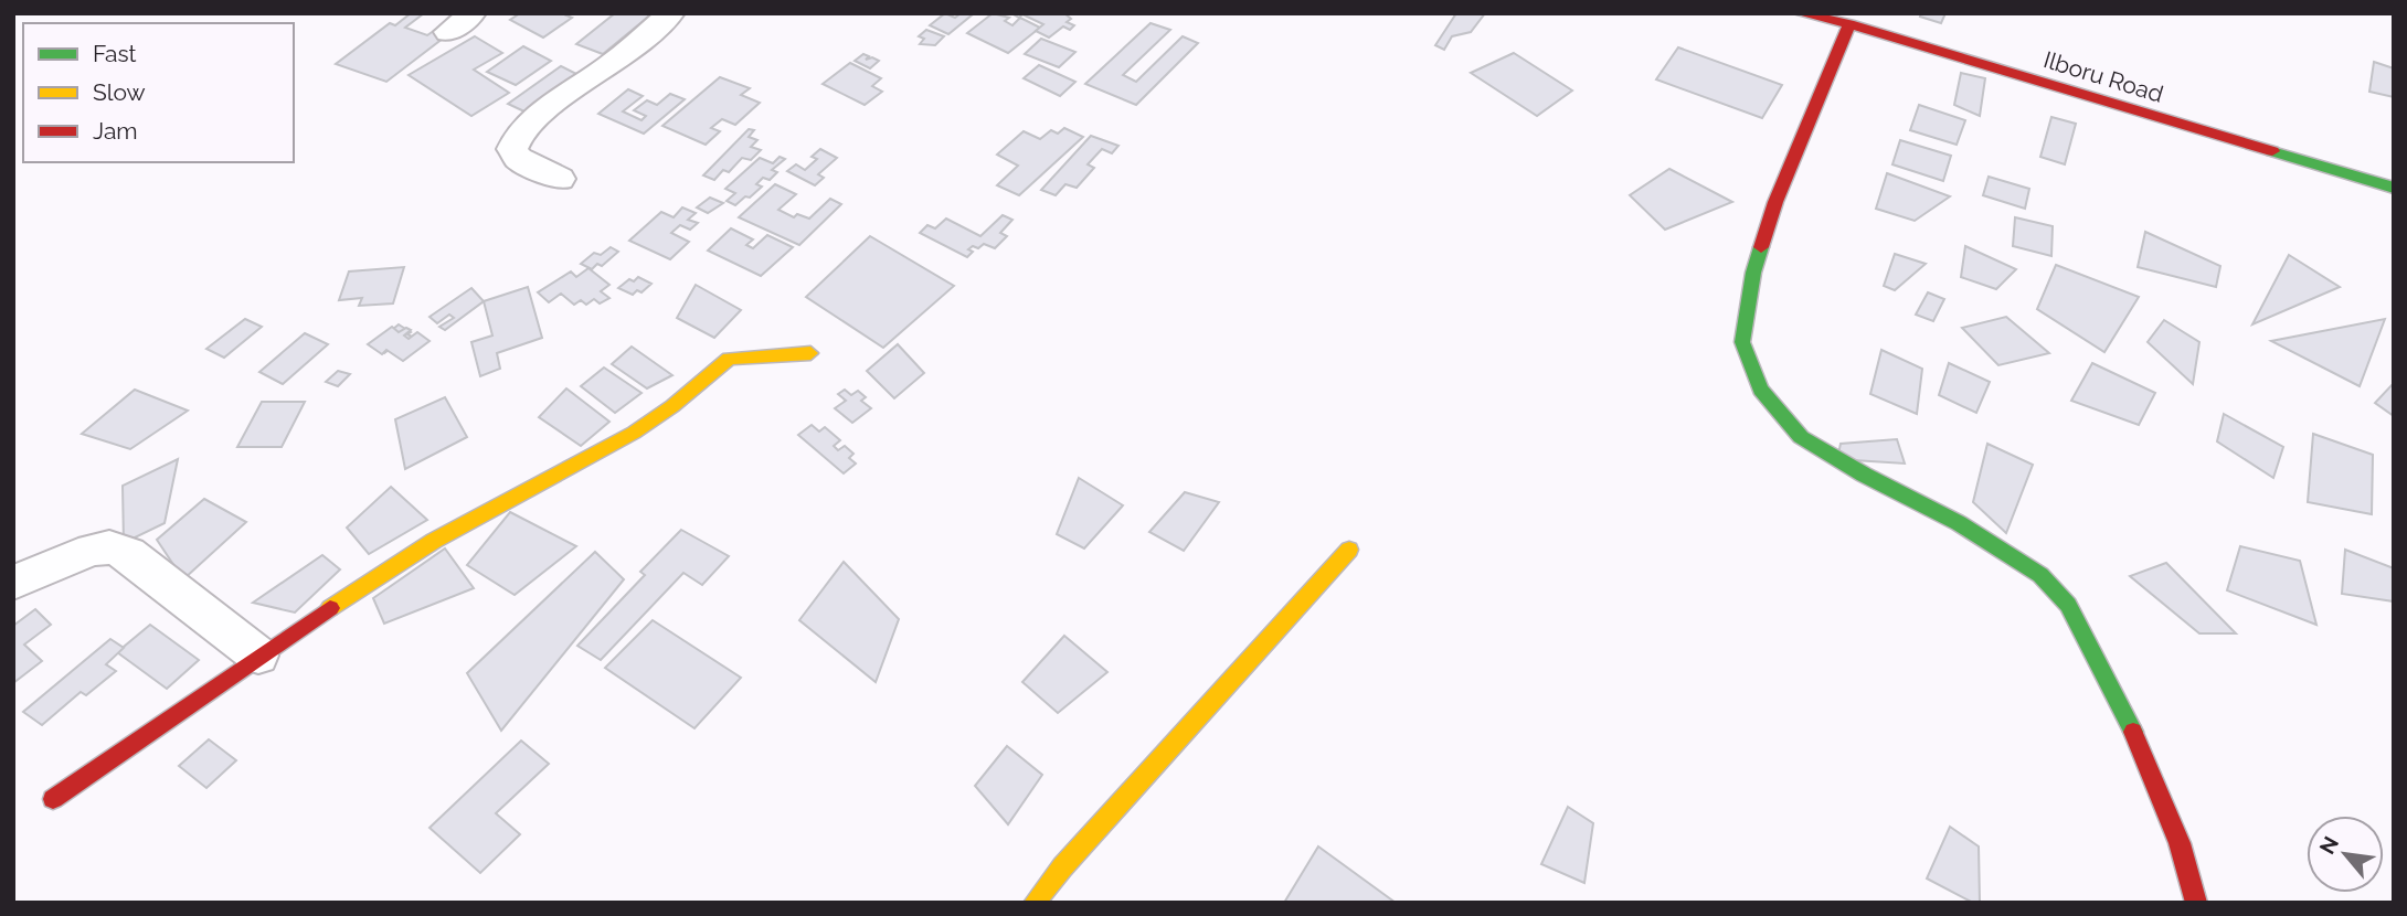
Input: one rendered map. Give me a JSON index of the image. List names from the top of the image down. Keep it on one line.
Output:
{"streets":{"street":["Ilboru Road"]},"legend":["Fast","Slow","Jam"],"north":"top left"}
